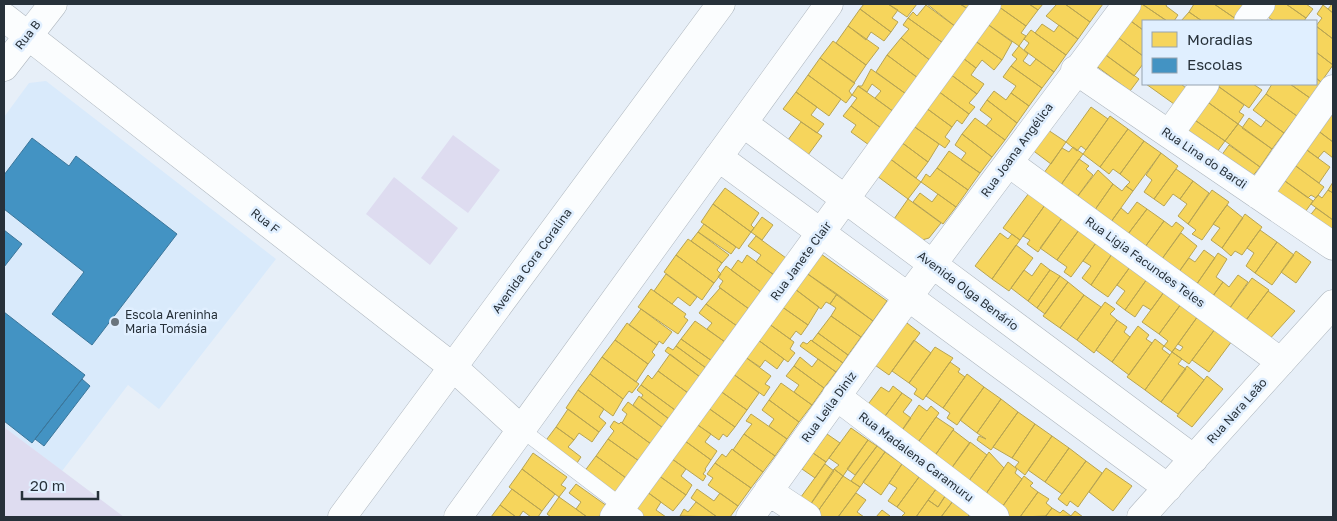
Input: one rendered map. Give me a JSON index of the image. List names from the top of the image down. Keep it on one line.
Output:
{"streets":{"street":["Rua B","Rua Joana Angélica","Rua Lina do Bardi","Rua F","Avenida Cora Coralina","Rua Janete Clair","Rua Ligia Facundes Teles","Avenida Olga Benário","Rua Leila Diniz","Rua Nara Leão","Rua Madalena Caramuru"]},"crossings":[["Rua B","Rua F"],["Rua Joana Angélica","Rua Lina do Bardi"],["Rua Joana Angélica","Rua Ligia Facundes Teles"],["Rua Joana Angélica","Avenida Olga Benário"],["Rua Joana Angélica","Rua Leila Diniz"],["Rua F","Avenida Cora Coralina"],["Rua Janete Clair","Avenida Olga Benário"],["Rua Ligia Facundes Teles","Rua Nara Leão"],["Avenida Olga Benário","Rua Nara Leão"],["Rua Leila Diniz","Rua Madalena Caramuru"]],"places":["Escola Areninha Maria Tomásia"],"legend":["Moradias","Escolas"],"scale_bar":"20 m"}
